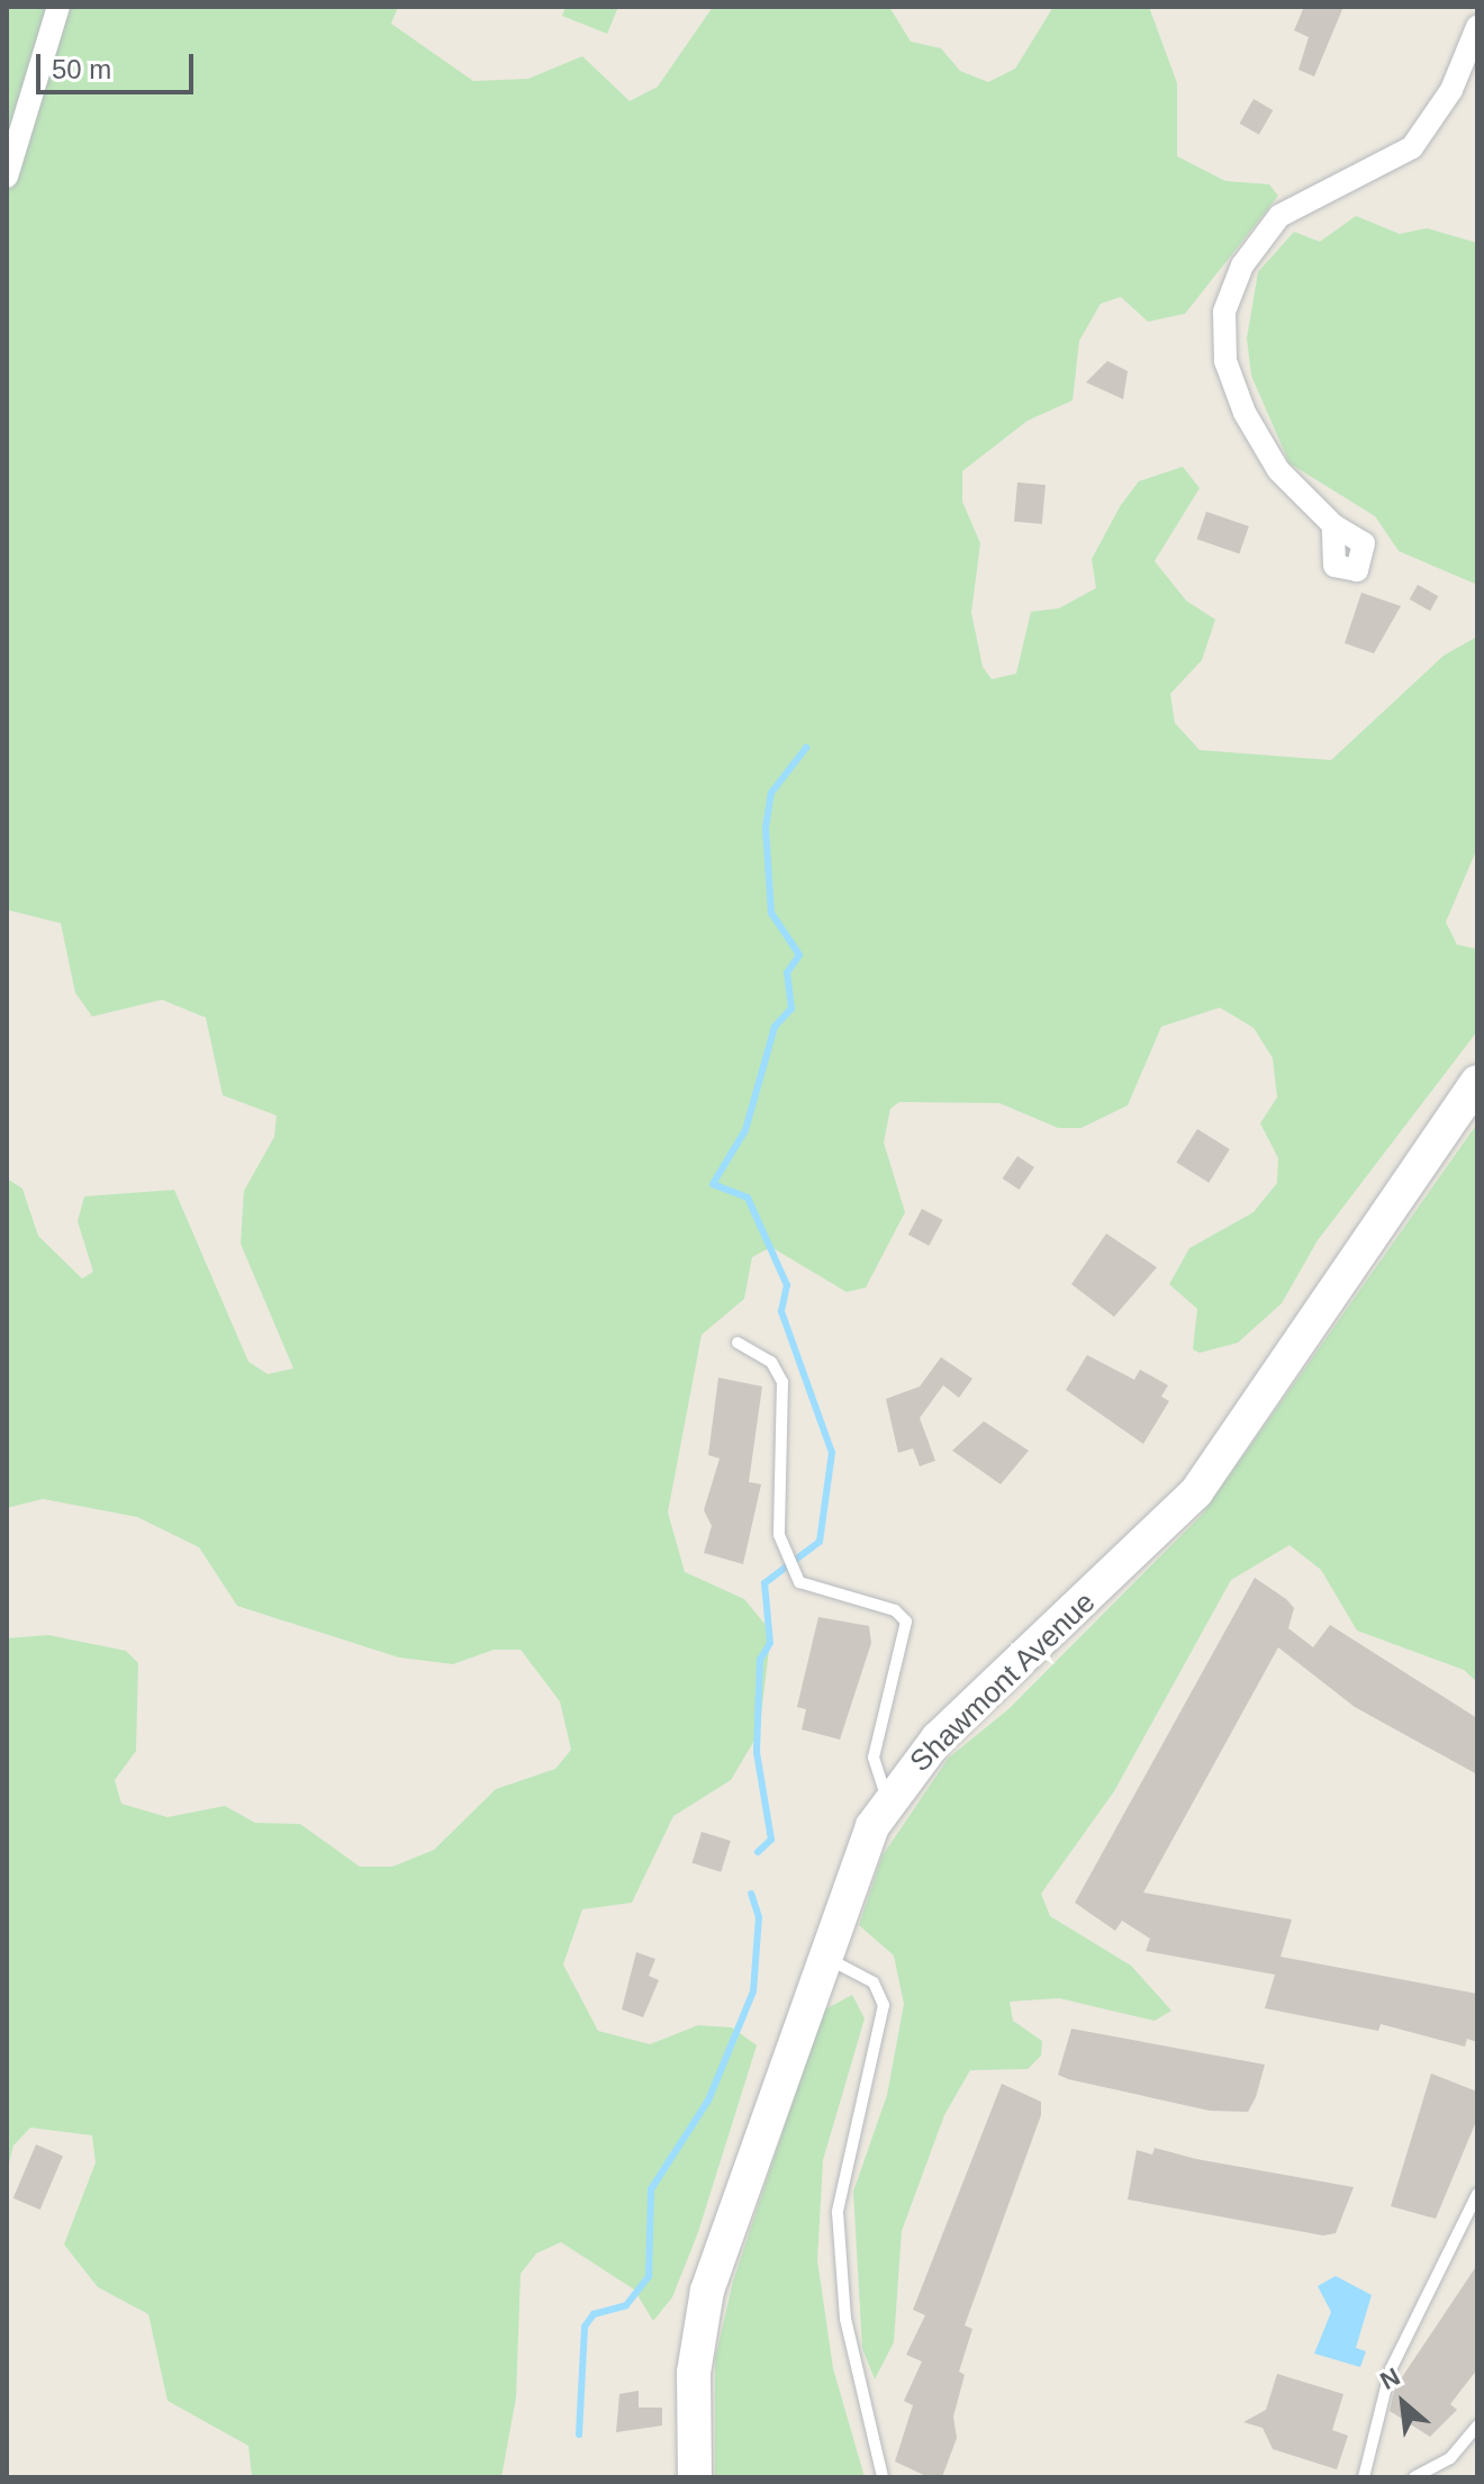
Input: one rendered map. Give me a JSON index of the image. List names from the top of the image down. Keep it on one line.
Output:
{"streets":{"main road":["Shawmont Avenue"]},"scale_bar":"50 m","north":"top left"}
